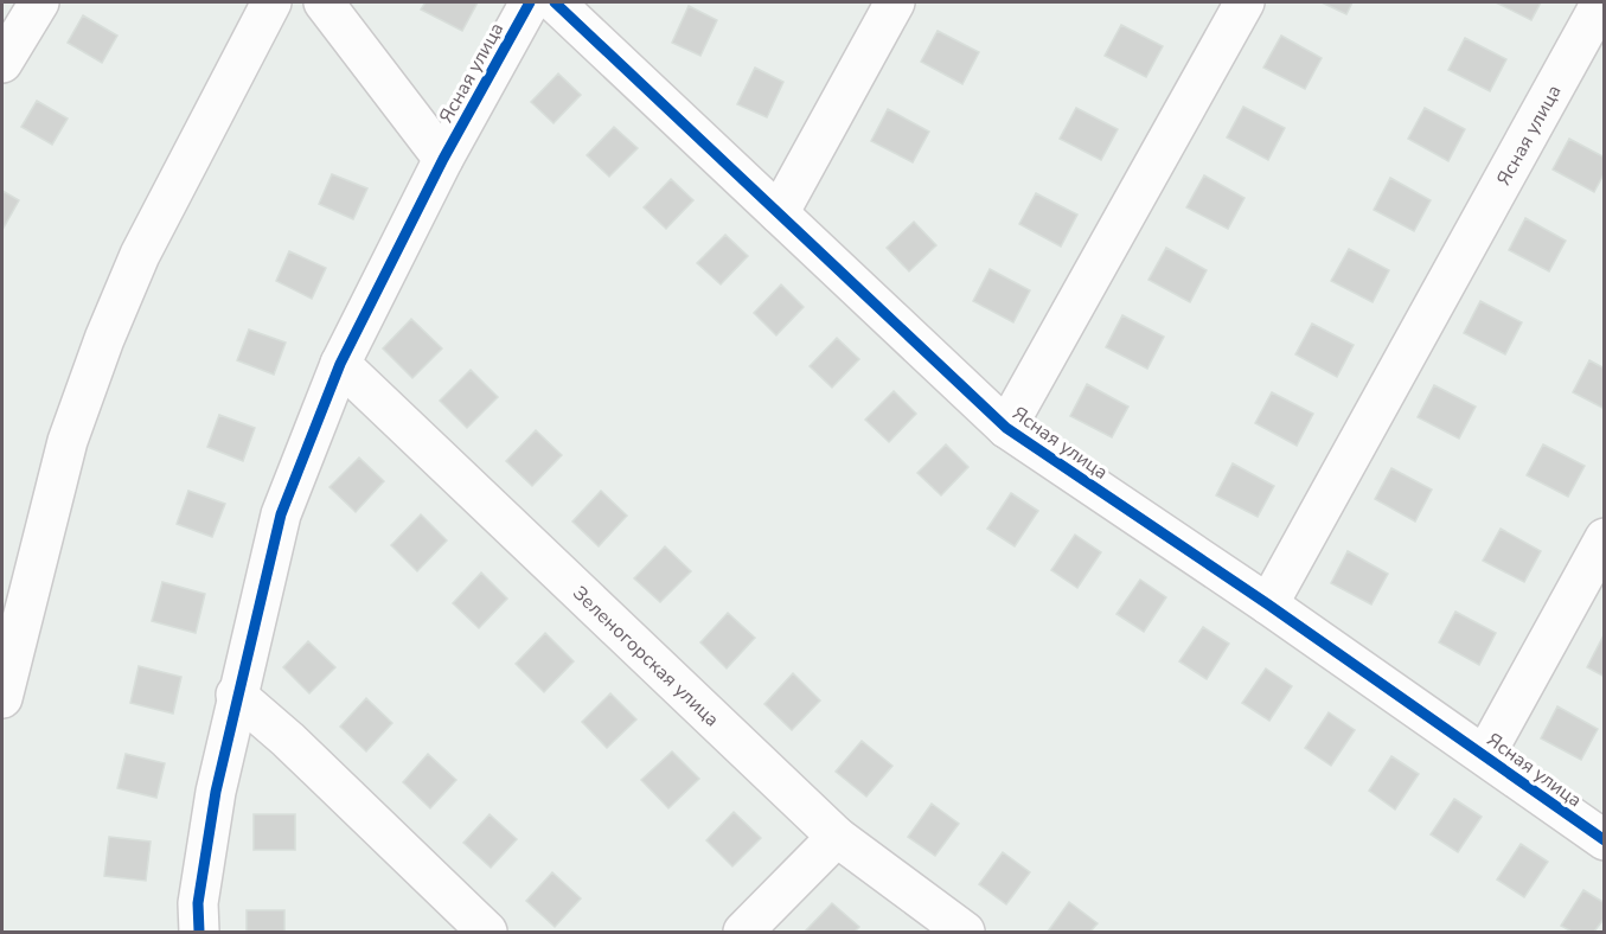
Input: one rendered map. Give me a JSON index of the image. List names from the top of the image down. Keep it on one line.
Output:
{"streets":{"street":["Ясная улица","Зеленогорская улица"]},"crossings":[["Ясная улица","Зеленогорская улица"]]}
